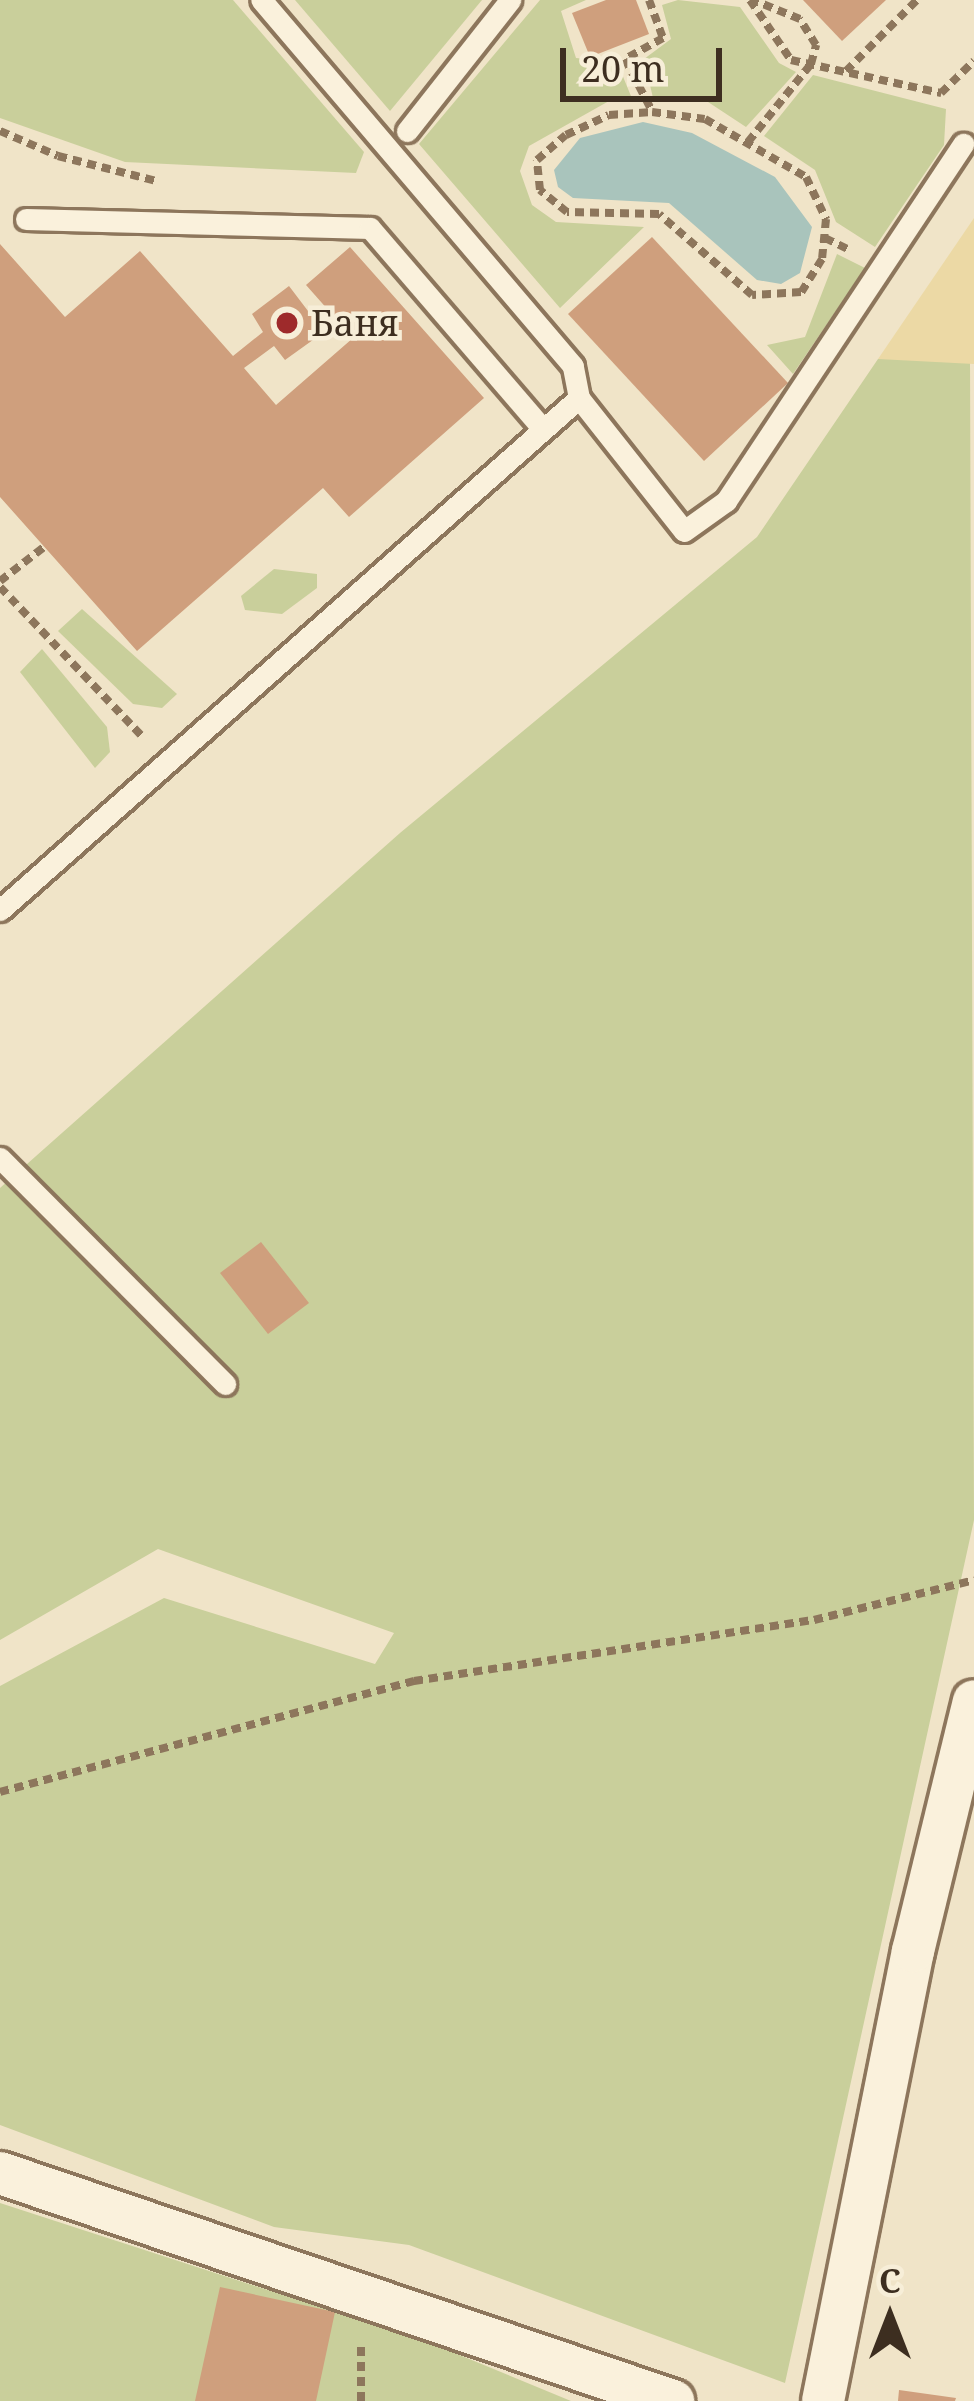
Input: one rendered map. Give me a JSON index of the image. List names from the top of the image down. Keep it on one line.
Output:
{"places":["Баня"],"scale_bar":"20 m","north":"top"}
